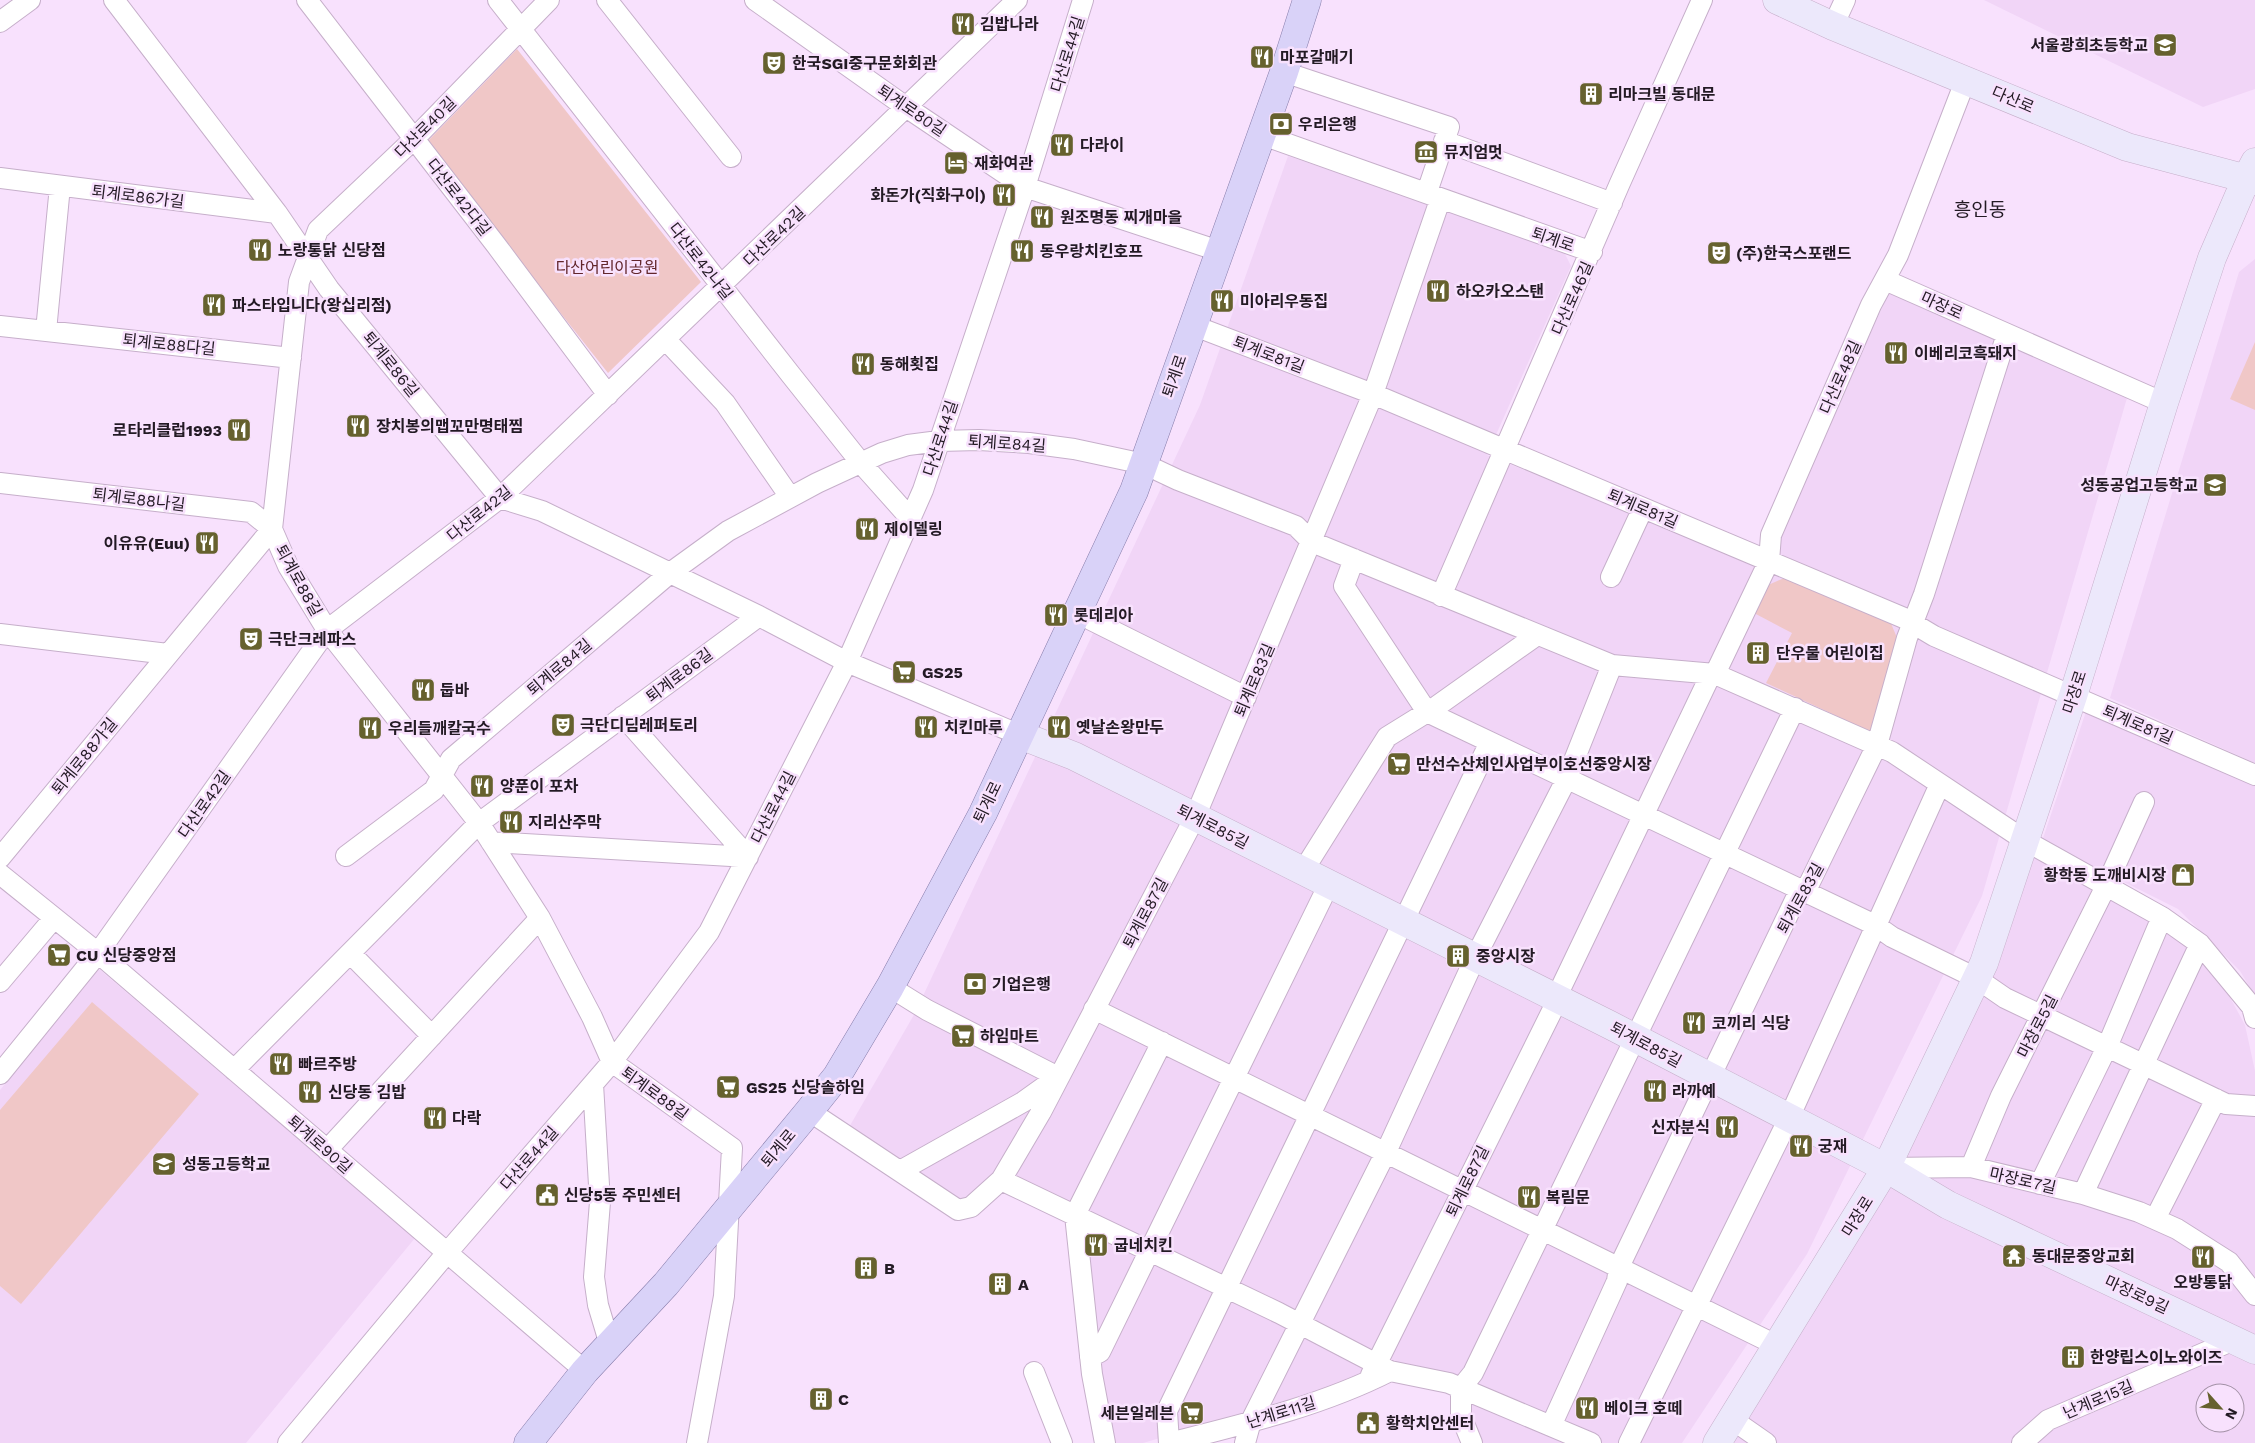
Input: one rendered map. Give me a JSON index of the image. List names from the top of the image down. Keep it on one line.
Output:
{"streets":{"main road":["다산로","퇴계로","마장로","퇴계로85길","마장로9길"],"street":["다산로44길","퇴계로80길","다산로40길","퇴계로86가길","다산로42다길","다산로42길","다산로42나길","다산로46길","퇴계로88다길","퇴계로81길","퇴계로86길","다산로48길","퇴계로84길","퇴계로88나길","퇴계로88길","퇴계로83길","퇴계로88가길","퇴계로87길","마장로5길","퇴계로90길","마장로7길","난계로15길","난계로11길"]},"crossings":[["다산로44길","퇴계로80길"],["다산로44길","다산로42나길"],["다산로44길","퇴계로86길"],["다산로44길","퇴계로84길"],["다산로44길","퇴계로88길"],["다산로44길","퇴계로90길"],["다산로","마장로"],["다산로","다산로48길"],["퇴계로80길","다산로42길"],["퇴계로80길","퇴계로"],["다산로40길","다산로42다길"],["다산로40길","다산로42나길"],["다산로40길","퇴계로86길"],["다산로40길","퇴계로88길"],["퇴계로86가길","퇴계로86길"],["다산로42다길","다산로42길"],["다산로42길","다산로42나길"],["다산로42길","퇴계로86길"],["다산로42길","퇴계로88길"],["다산로42길","퇴계로90길"],["퇴계로","다산로46길"],["퇴계로","퇴계로81길"],["퇴계로","퇴계로84길"],["퇴계로","퇴계로88길"],["퇴계로","퇴계로85길"],["퇴계로","퇴계로87길"],["퇴계로","퇴계로90길"],["다산로42나길","퇴계로84길"],["다산로46길","퇴계로81길"],["마장로","퇴계로81길"],["마장로","다산로48길"],["마장로","퇴계로85길"],["마장로","마장로7길"],["마장로","마장로9길"],["퇴계로88다길","퇴계로88길"],["퇴계로81길","다산로48길"],["퇴계로86길","퇴계로88길"],["퇴계로84길","퇴계로88길"],["퇴계로88나길","퇴계로88길"],["퇴계로88나길","퇴계로88가길"],["퇴계로88길","퇴계로88가길"],["퇴계로83길","퇴계로85길"],["퇴계로83길","퇴계로87길"],["퇴계로85길","퇴계로87길"],["퇴계로85길","마장로7길"],["퇴계로85길","마장로9길"],["퇴계로87길","난계로11길"],["마장로5길","마장로7길"],["마장로7길","마장로9길"],["마장로9길","난계로15길"]],"districts":["흥인동"],"parks":["다산어린이공원"],"places":{"restaurant":["김밥나라","마포갈매기","다라이","화돈가(직화구이)","원조명동 찌개마을","노랑통닭 신당점","동우랑치킨호프","하오카오스탠","미아리우동집","파스타입니다(왕십리점)","이베리코흑돼지","동해횟집","장치봉의맵꼬만명태찜","로타리클럽1993","제이델링","이유유(Euu)","롯데리아","둡바","치킨마루","옛날손왕만두","우리들깨칼국수","양푼이 포차","지리산주막","코끼리 식당","빠르주방","라까예","신당동 김밥","다락","신자분식","궁재","복림문","굽네치킨","오방통닭","베이크 호떼"],"school or university":["서울광희초등학교","성동공업고등학교","성동고등학교"],"theatre":["한국SGI중구문화회관","(주)한국스포랜드","극단크레파스","극단디딤레퍼토리"],"building":["리마크빌 동대문","단우물 어린이집","중앙시장","B","A","한양립스이노와이즈","C"],"bank":["우리은행","기업은행"],"museum":["뮤지엄멋"],"hotel":["재화여관"],"supermarket":["GS25","만선수산체인사업부이호선중앙시장","CU 신당중앙점","하임마트","GS25 신당솔하임","세븐일레븐"],"shop":["황학동 도깨비시장"],"public building":["신당5동 주민센터","황학치안센터"],"temple":["동대문중앙교회"]},"north":"bottom right"}
